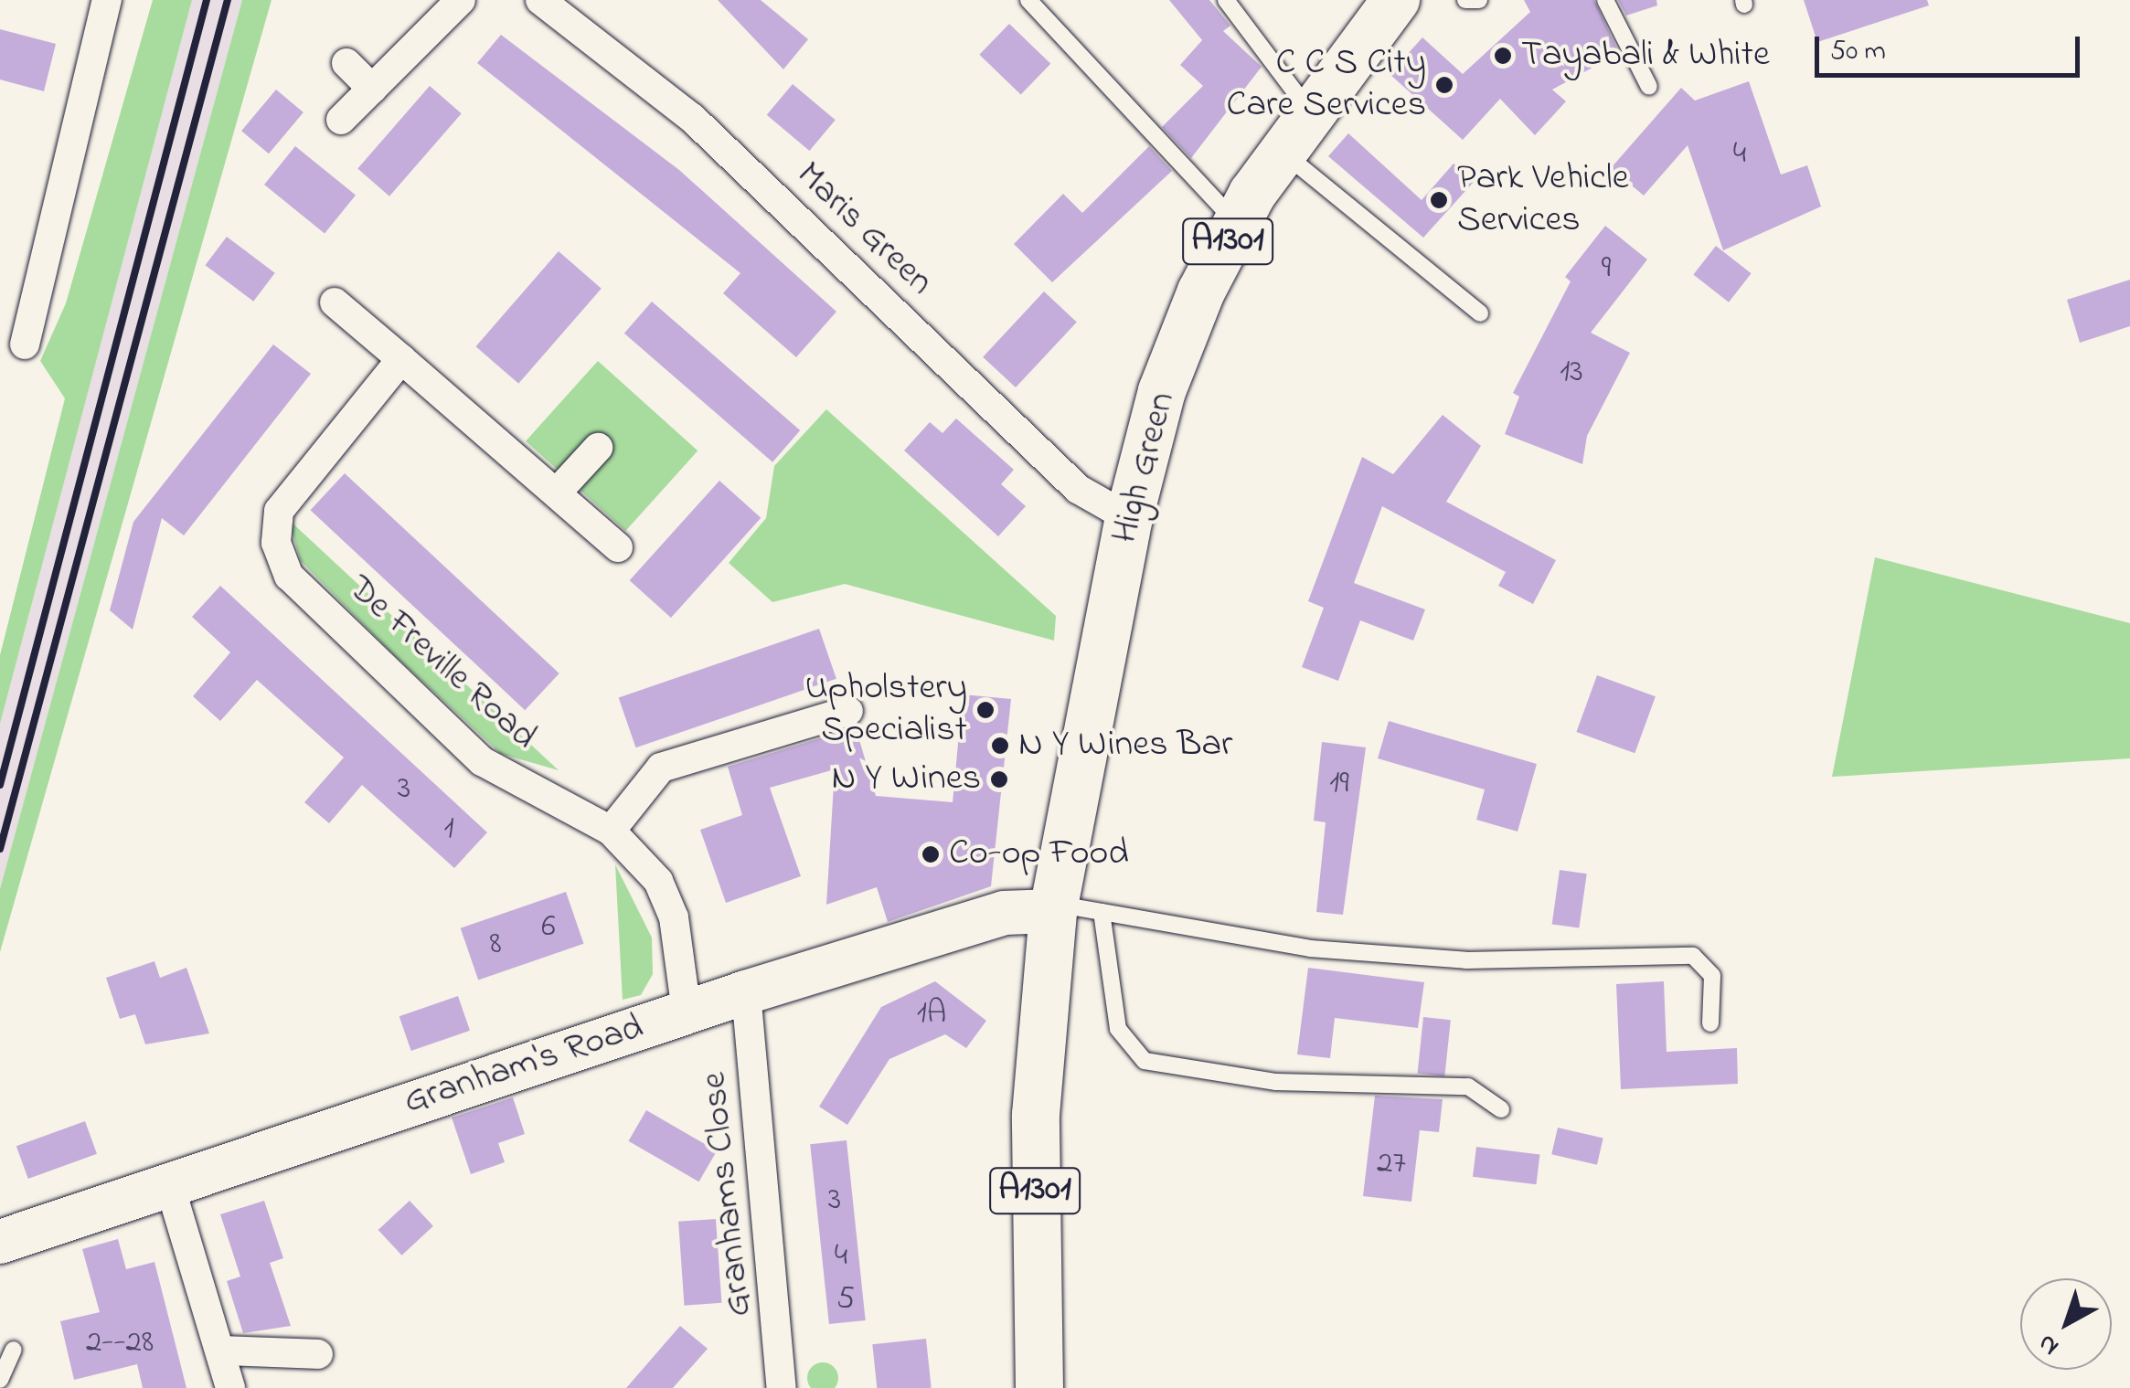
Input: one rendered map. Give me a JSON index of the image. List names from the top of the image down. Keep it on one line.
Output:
{"streets":{"main road":["A1301","High Green"],"street":["Maris Green","De Freville Road","Granham's Road","Granhams Close"]},"crossings":[["Maris Green","High Green"],["High Green","Granham's Road"],["De Freville Road","Granham's Road"],["Granham's Road","Granhams Close"]],"places":["Tayabali & White","C C S City Care Services","Park Vehicle Services","Upholstery Specialist","N Y Wines Bar","N Y Wines","Co-op Food"],"house_numbers":["4","9","13","19","3","1","6","8","1A","27","3","4","5","2--28"],"scale_bar":"50 m","north":"bottom left"}
